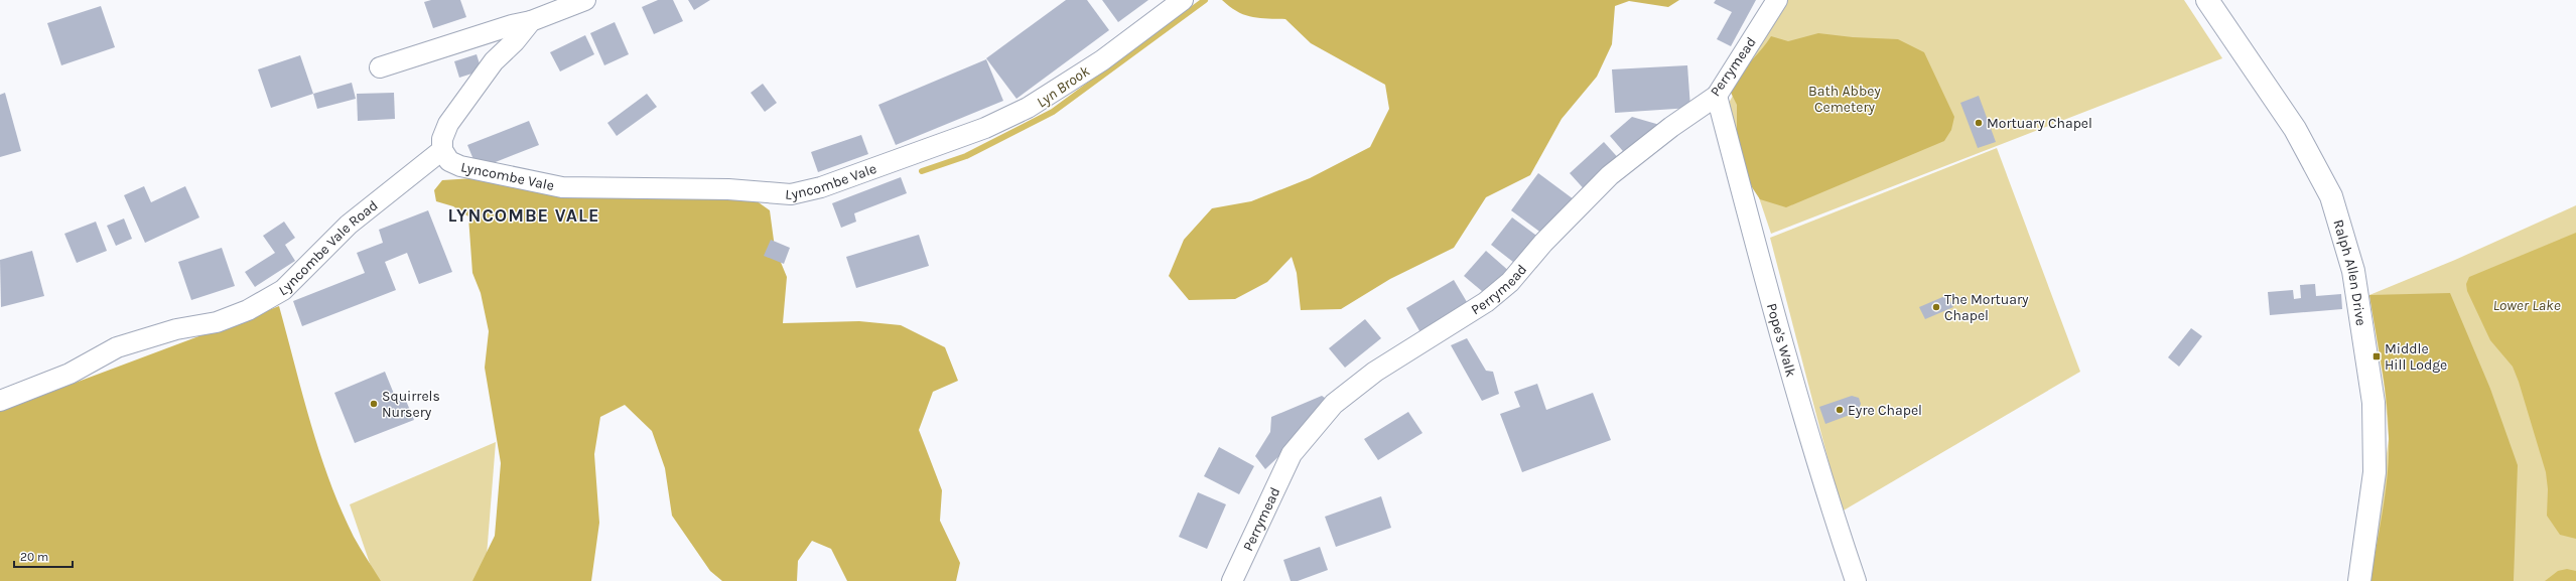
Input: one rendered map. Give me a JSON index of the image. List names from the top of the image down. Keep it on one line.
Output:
{"streets":{"main road":["Ralph Allen Drive"],"street":["Perrymead","Lyncombe Vale","Lyncombe Vale Road","Pope's Walk"]},"crossings":[["Perrymead","Pope's Walk"],["Lyncombe Vale","Lyncombe Vale Road"]],"districts":["LYNCOMBE VALE"],"water":["Lyn Brook","Lower Lake"],"parks":["Bath Abbey Cemetery"],"places":{"other":["Mortuary Chapel","The Mortuary Chapel","Squirrels Nursery","Eyre Chapel"],"transit":["Middle Hill Lodge"]},"scale_bar":"20 m"}
